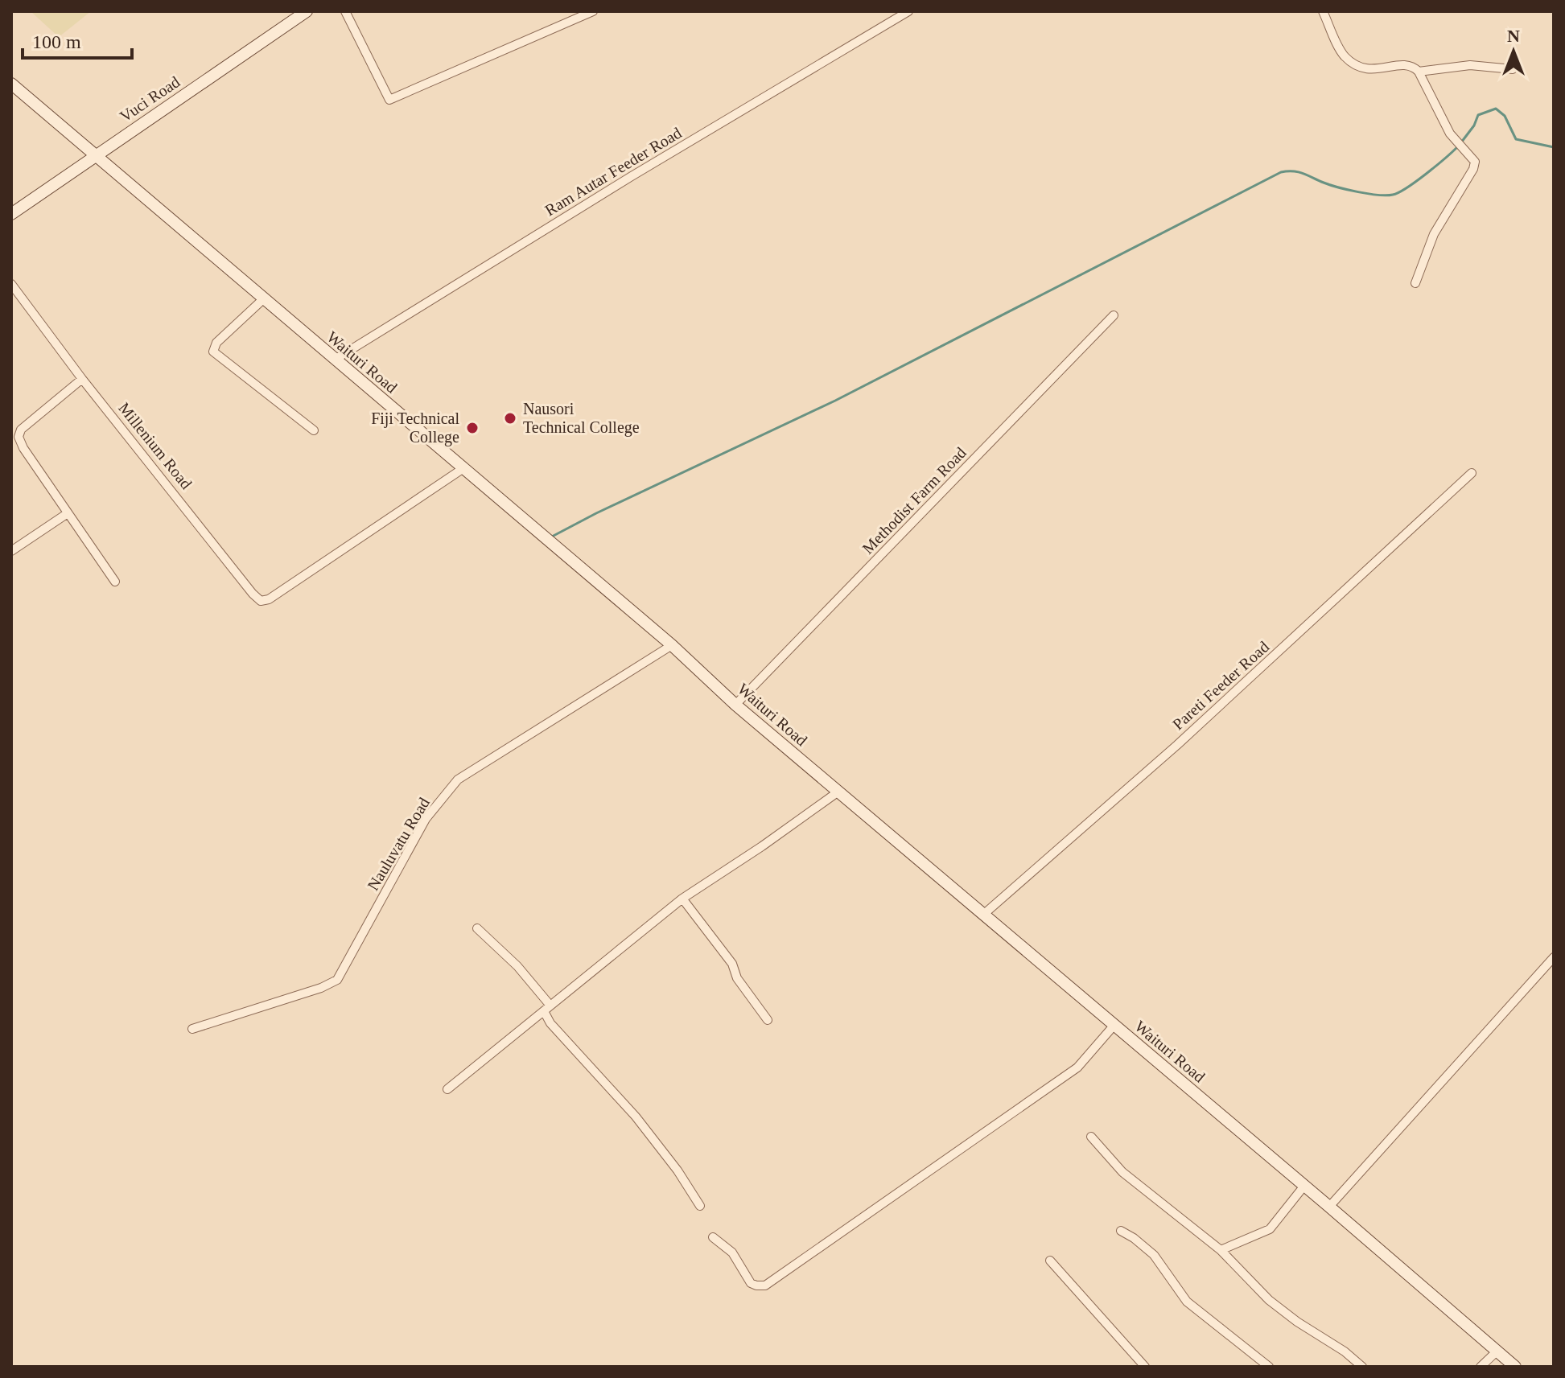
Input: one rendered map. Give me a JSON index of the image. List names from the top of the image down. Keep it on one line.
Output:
{"streets":{"main road":["Vuci Road","Waituri Road"],"street":["Ram Autar Feeder Road","Millenium Road","Methodist Farm Road","Pareti Feeder Road","Nauluvatu Road"]},"crossings":[["Vuci Road","Waituri Road"],["Ram Autar Feeder Road","Waituri Road"],["Waituri Road","Millenium Road"],["Waituri Road","Methodist Farm Road"],["Waituri Road","Pareti Feeder Road"],["Waituri Road","Nauluvatu Road"]],"places":["Nausori Technical College","Fiji Technical College"],"scale_bar":"100 m","north":"top"}
